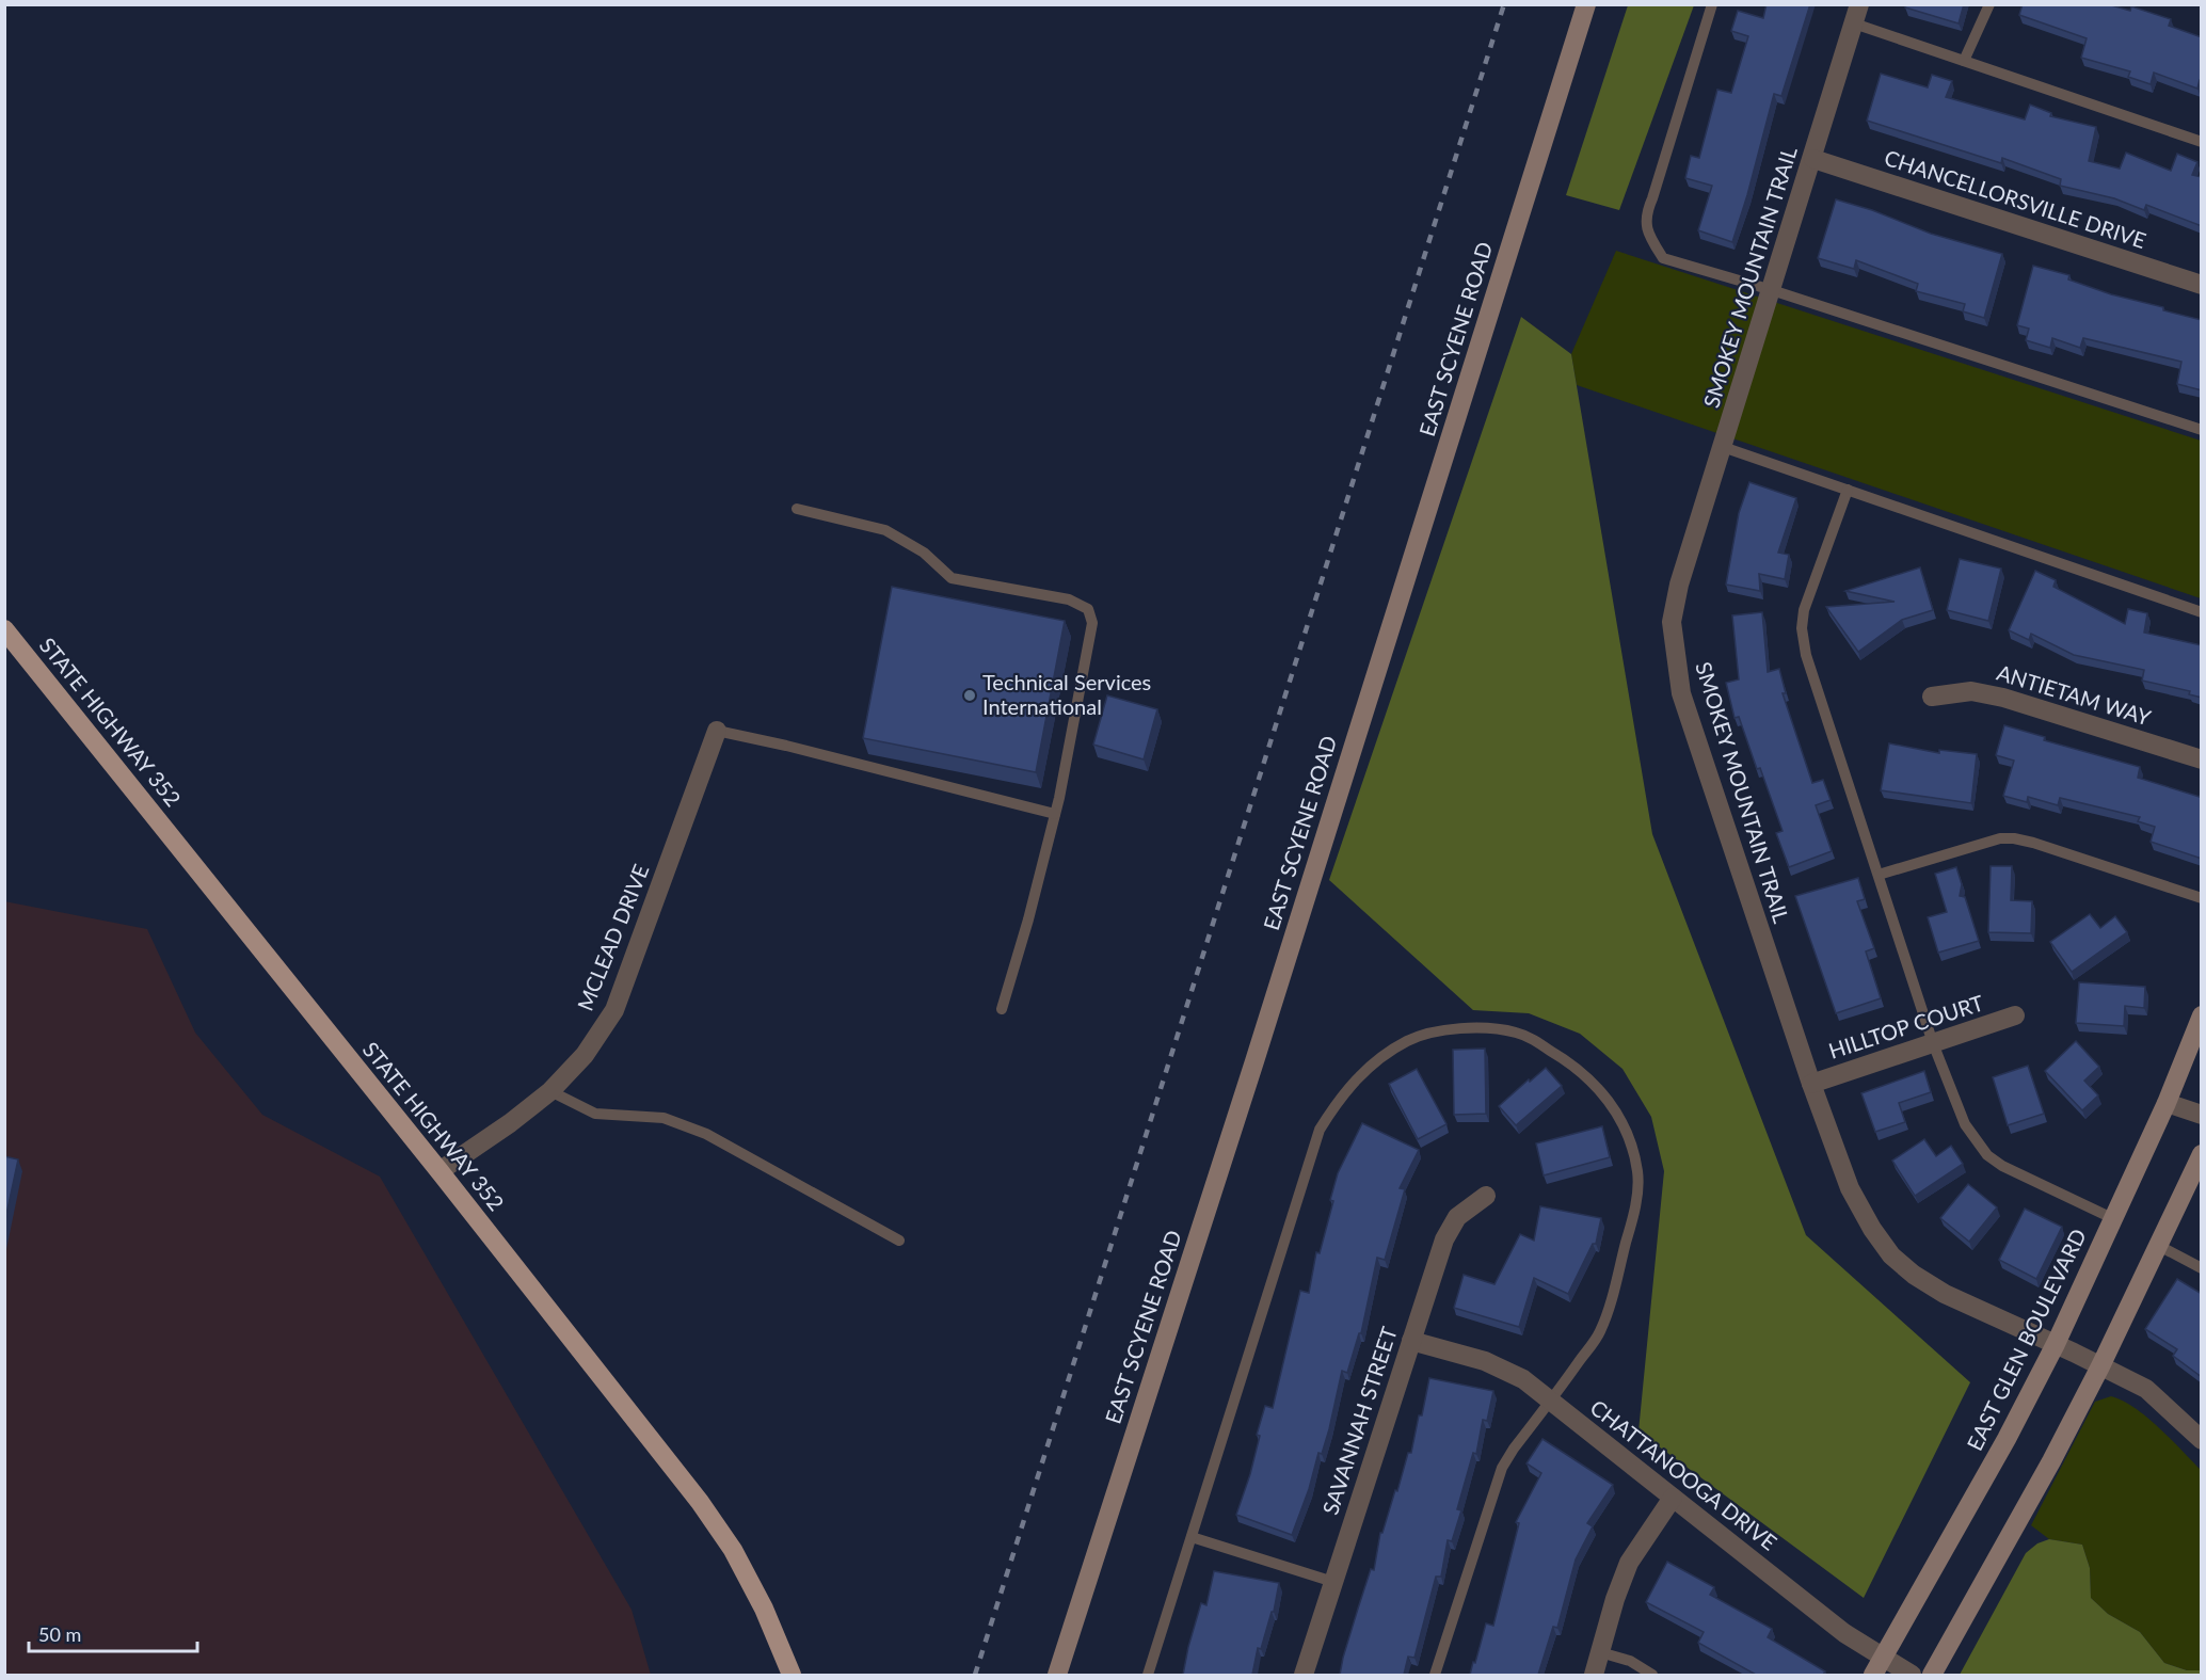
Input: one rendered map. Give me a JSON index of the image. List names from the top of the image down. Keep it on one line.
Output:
{"streets":{"main road":["STATE HIGHWAY 352"],"street":["CHANCELLORSVILLE DRIVE","SMOKEY MOUNTAIN TRAIL","EAST SCYENE ROAD","ANTIETAM WAY","MCLEAD DRIVE","HILLTOP COURT","EAST GLEN BOULEVARD","SAVANNAH STREET","CHATTANOOGA DRIVE"]},"crossings":[["CHANCELLORSVILLE DRIVE","SMOKEY MOUNTAIN TRAIL"],["SMOKEY MOUNTAIN TRAIL","HILLTOP COURT"],["SMOKEY MOUNTAIN TRAIL","EAST GLEN BOULEVARD"],["STATE HIGHWAY 352","MCLEAD DRIVE"],["EAST GLEN BOULEVARD","CHATTANOOGA DRIVE"],["SAVANNAH STREET","CHATTANOOGA DRIVE"]],"places":["Technical Services International"],"scale_bar":"50 m"}
